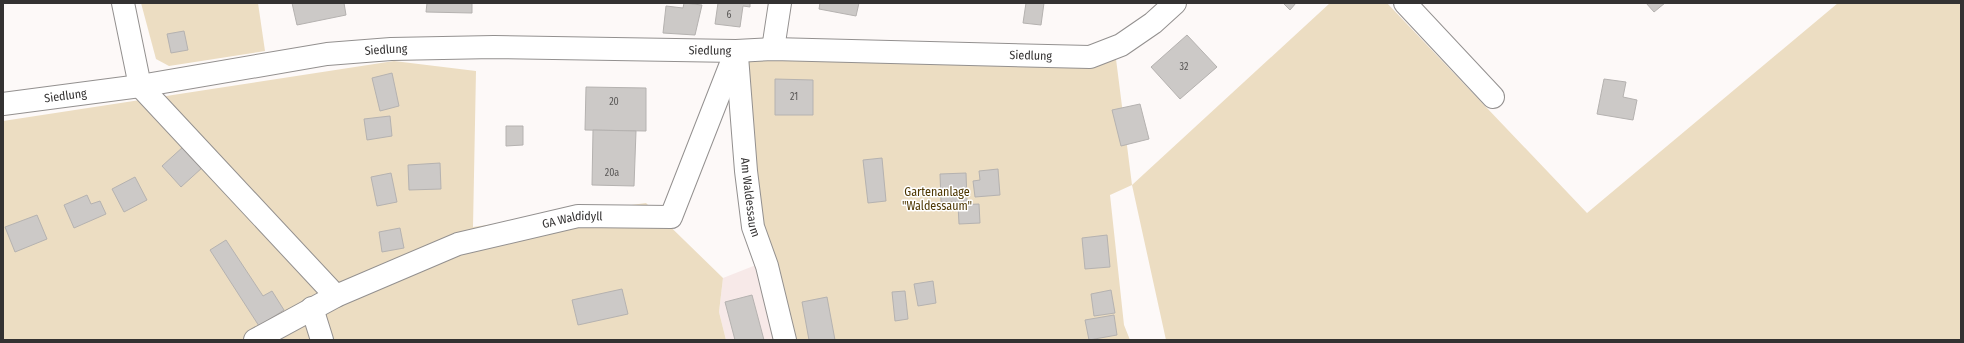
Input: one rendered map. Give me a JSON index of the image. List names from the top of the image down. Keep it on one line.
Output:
{"streets":{"street":["Siedlung","Am Waldessaum","GA Waldidyll"]},"crossings":[["Siedlung","Am Waldessaum"],["Siedlung","GA Waldidyll"],["Am Waldessaum","GA Waldidyll"]],"parks":["Gartenanlage \"Waldessaum\""],"house_numbers":["6","32","21","20","20a"]}
